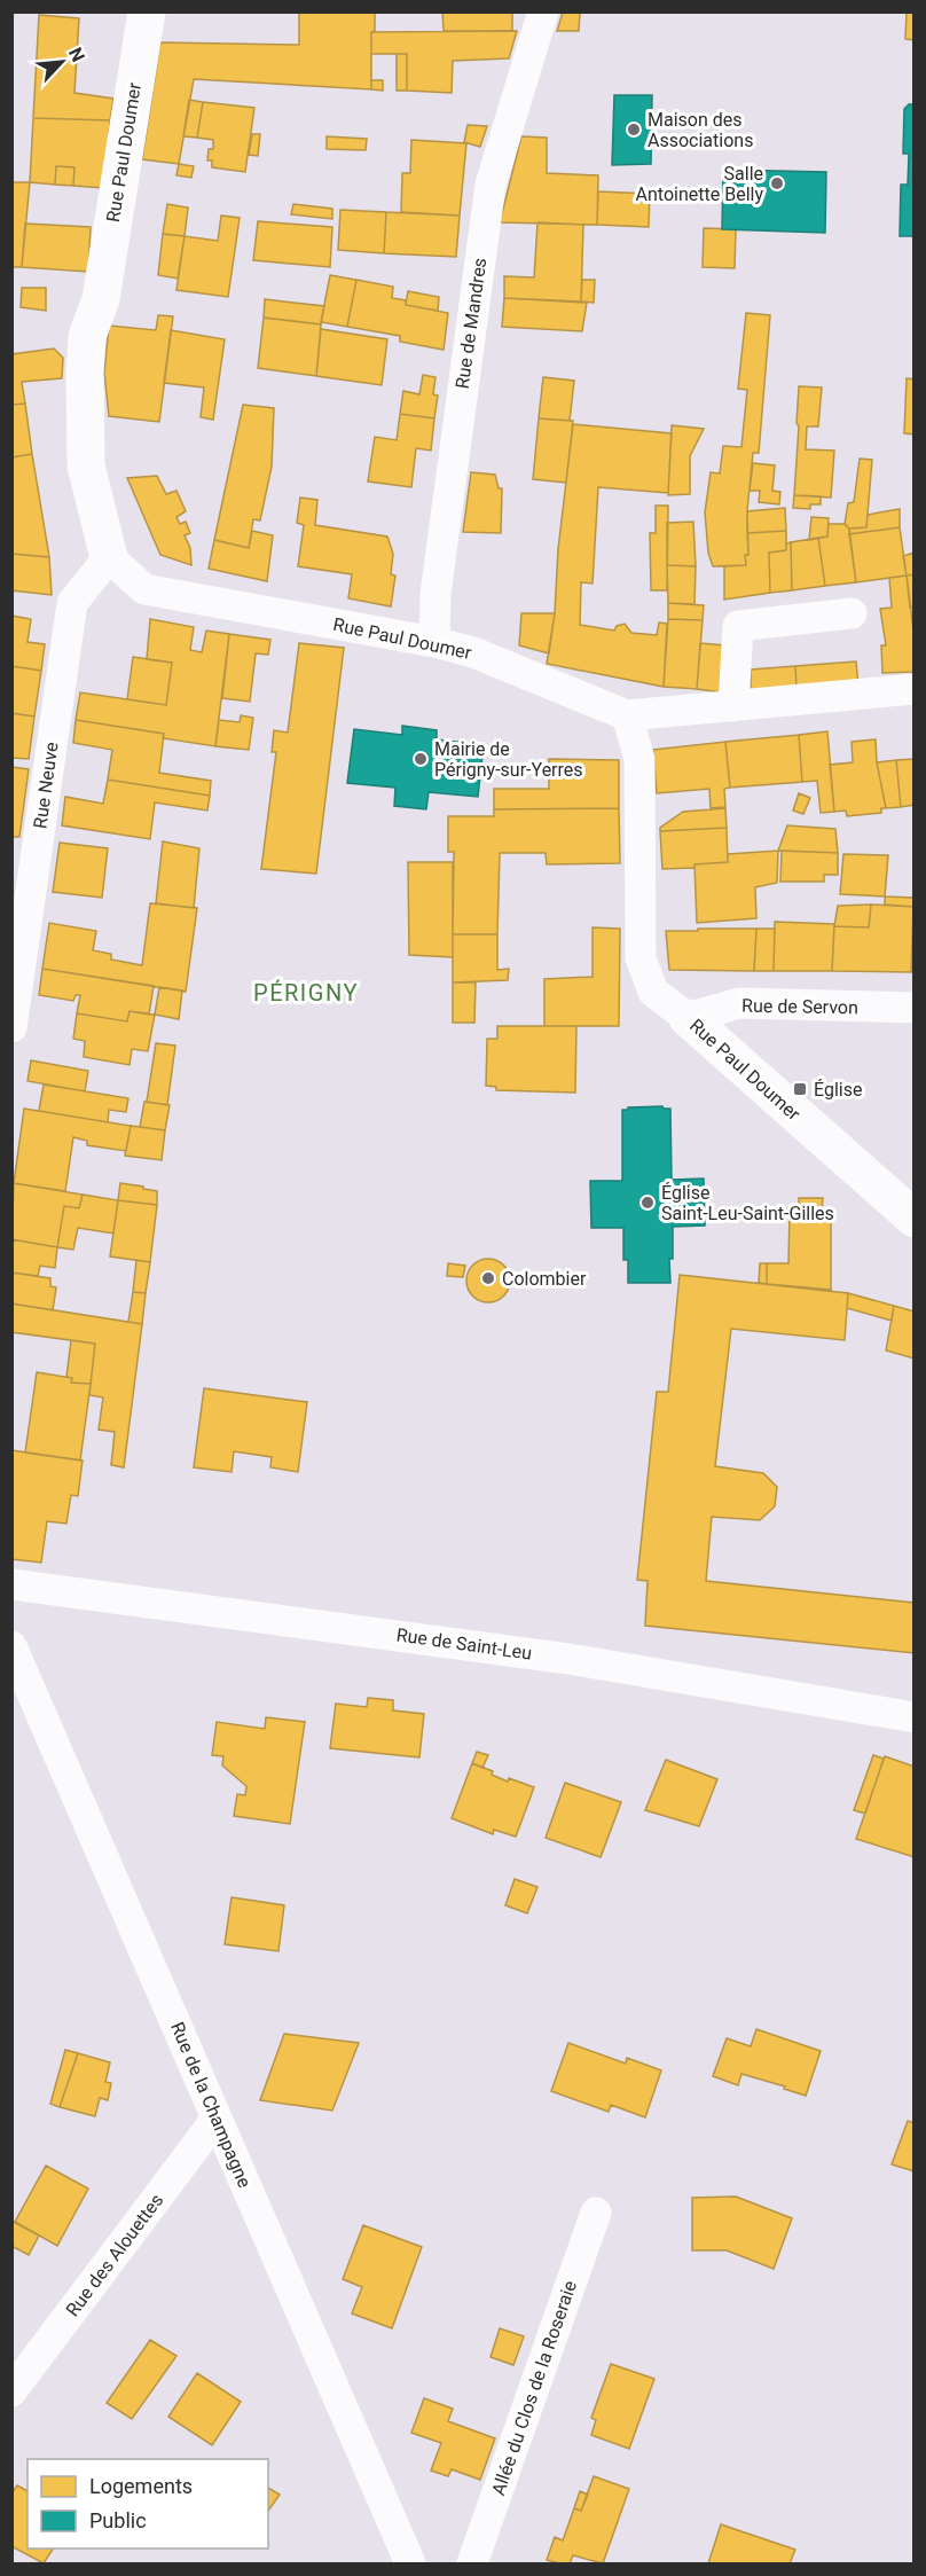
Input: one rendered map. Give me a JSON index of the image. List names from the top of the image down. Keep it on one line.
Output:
{"streets":{"street":["Rue Paul Doumer","Rue de Mandres","Rue Neuve","Rue de Servon","Rue de Saint-Leu","Rue de la Champagne","Rue des Alouettes","Allée du Clos de la Roseraie"]},"crossings":[["Rue Paul Doumer","Rue de Mandres"],["Rue Paul Doumer","Rue Neuve"],["Rue Paul Doumer","Rue de Servon"],["Rue de la Champagne","Rue des Alouettes"]],"districts":["PÉRIGNY"],"places":{"other":["Maison des Associations","Salle Antoinette Belly","Mairie de Périgny-sur-Yerres","Église Saint-Leu-Saint-Gilles","Colombier"],"transit":["Église"]},"legend":["Logements","Public"],"north":"top right"}
